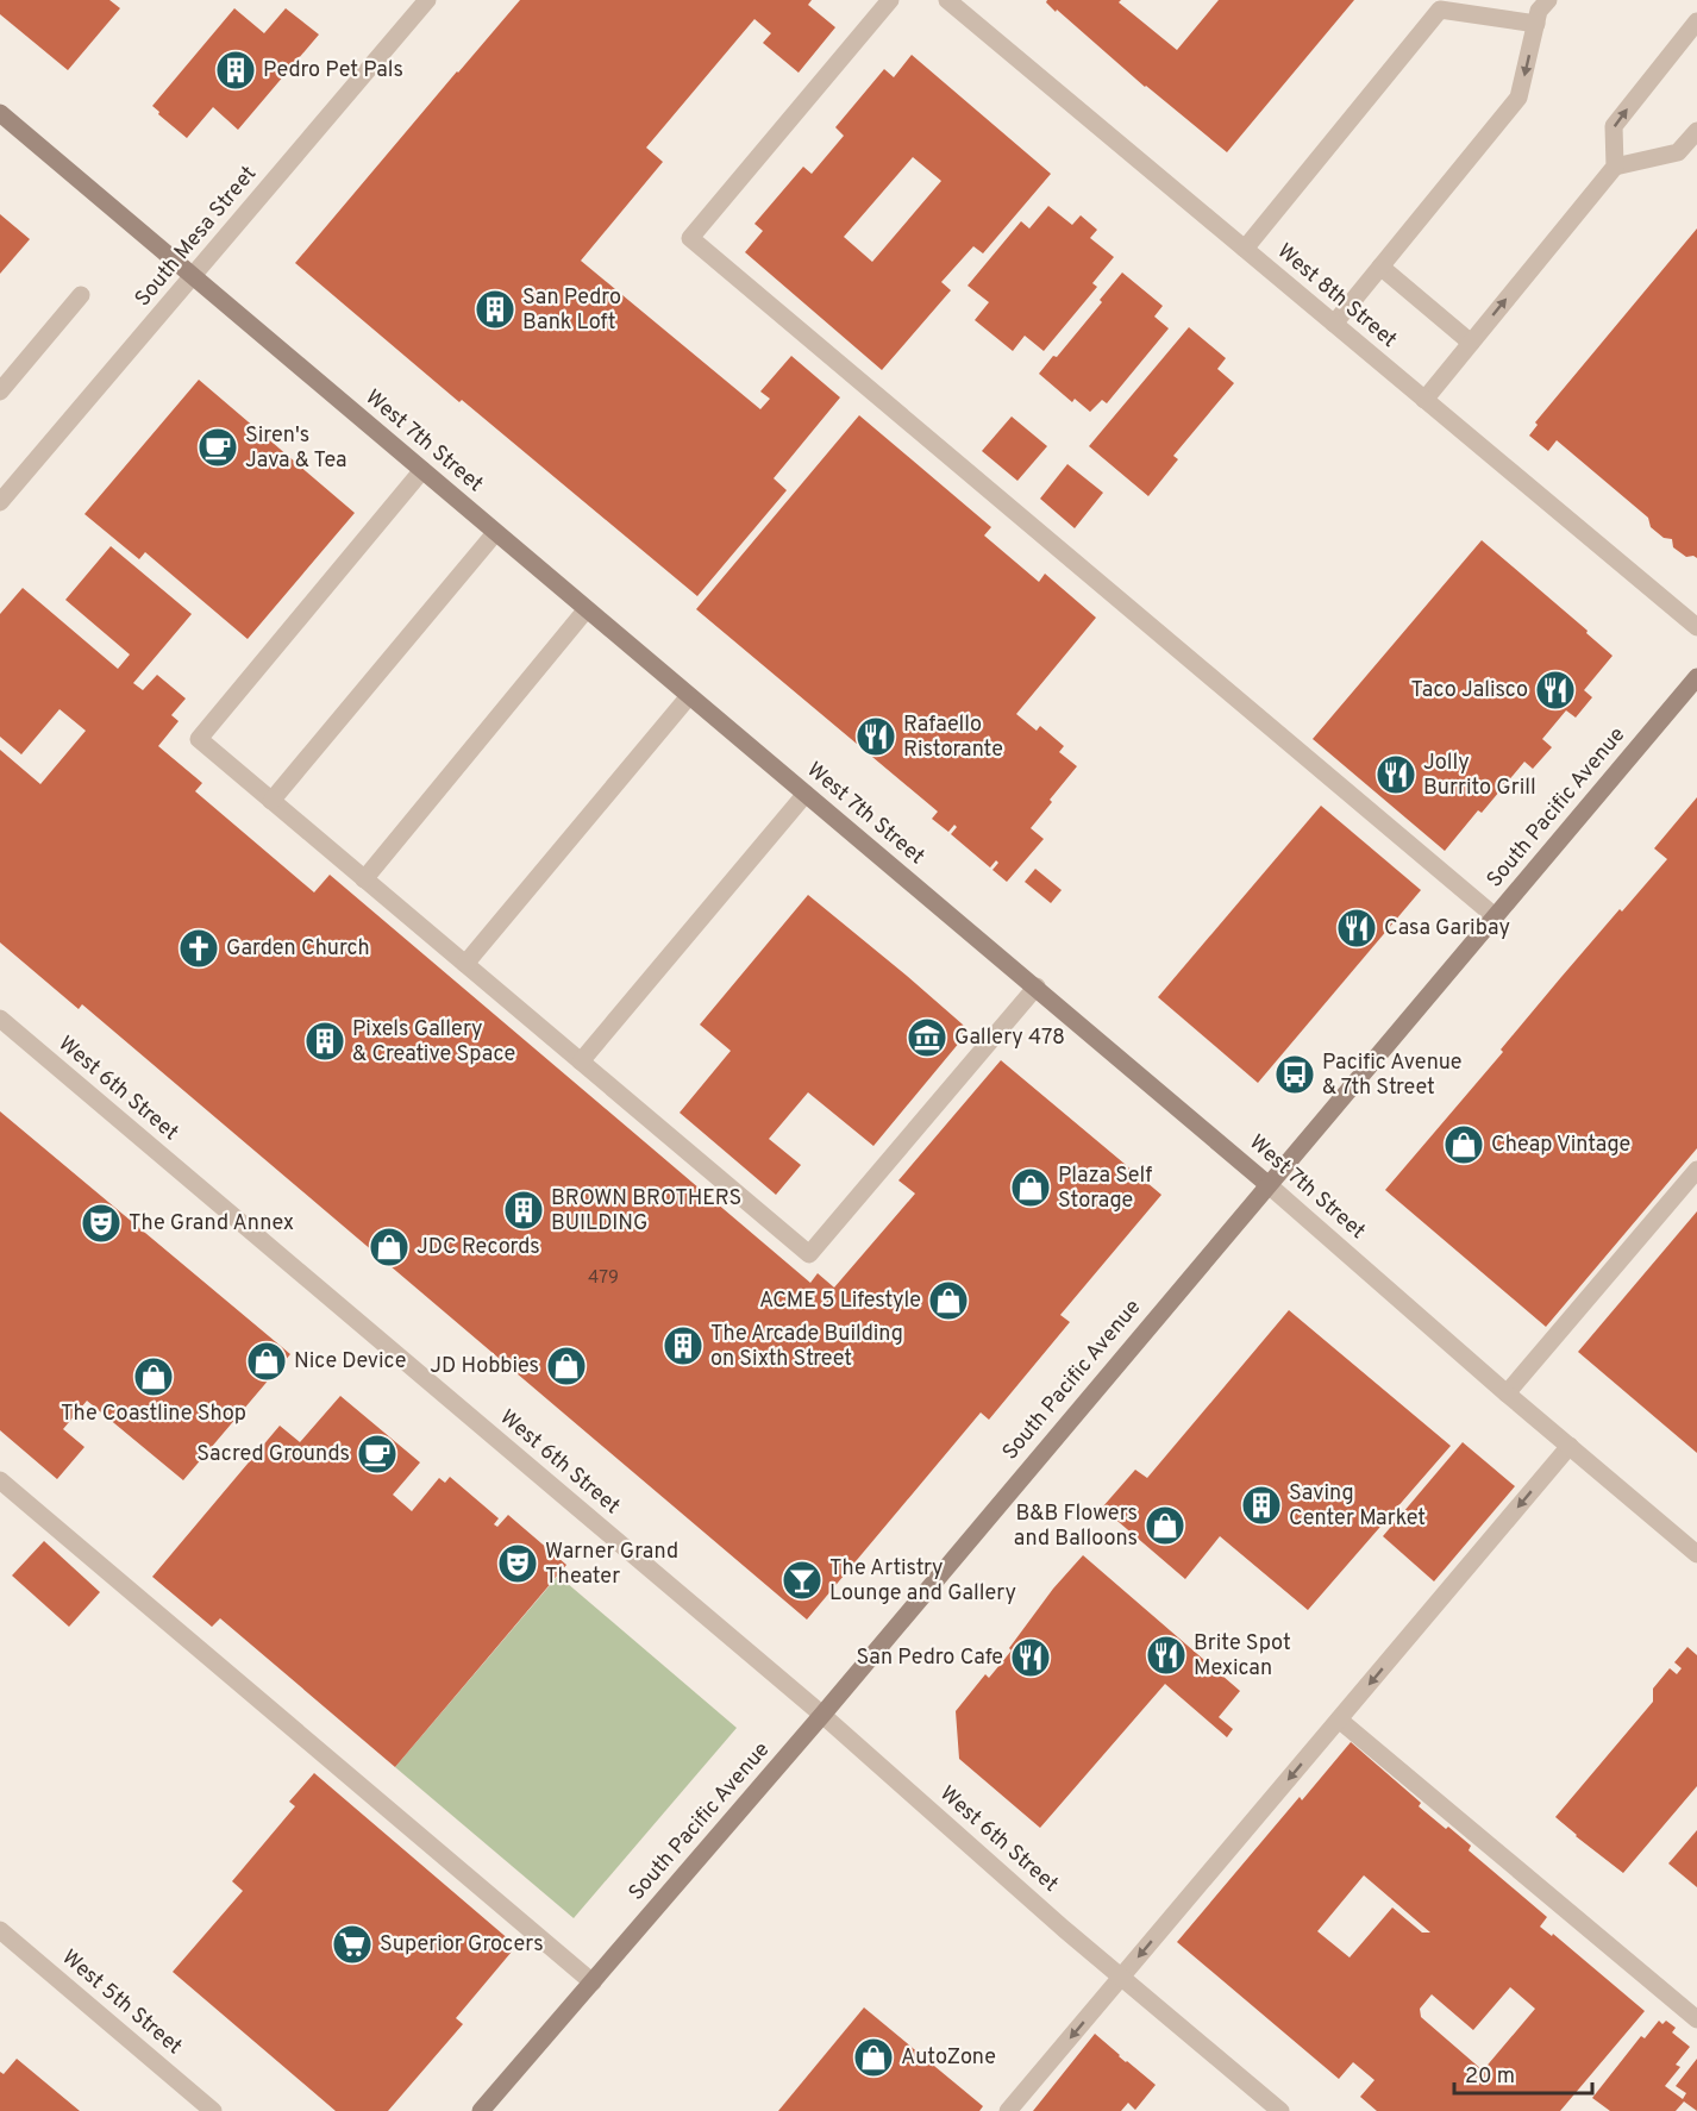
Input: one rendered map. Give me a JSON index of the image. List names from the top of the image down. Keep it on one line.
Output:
{"streets":{"main road":["West 7th Street","South Pacific Avenue"],"street":["South Mesa Street","West 8th Street","West 6th Street","West 5th Street"]},"crossings":[["South Mesa Street","West 7th Street"],["West 7th Street","South Pacific Avenue"],["South Pacific Avenue","West 6th Street"]],"places":{"building":["Pedro Pet Pals","San Pedro Bank Loft","Pixels Gallery & Creative Space","BROWN BROTHERS BUILDING","The Arcade Building on Sixth Street","Saving Center Market"],"cafe":["Siren's Java & Tea","Sacred Grounds"],"restaurant":["Taco Jalisco","Rafaello Ristorante","Jolly Burrito Grill","Casa Garibay","Brite Spot Mexican","San Pedro Cafe"],"church":["Garden Church"],"museum":["Gallery 478"],"bus stop":["Pacific Avenue & 7th Street"],"shop":["Cheap Vintage","Plaza Self Storage","JDC Records","ACME 5 Lifestyle","Nice Device","JD Hobbies","The Coastline Shop","B&B Flowers and Balloons","AutoZone"],"theatre":["The Grand Annex","Warner Grand Theater"],"bar":["The Artistry Lounge and Gallery"],"supermarket":["Superior Grocers"]},"house_numbers":["479"],"scale_bar":"20 m"}
